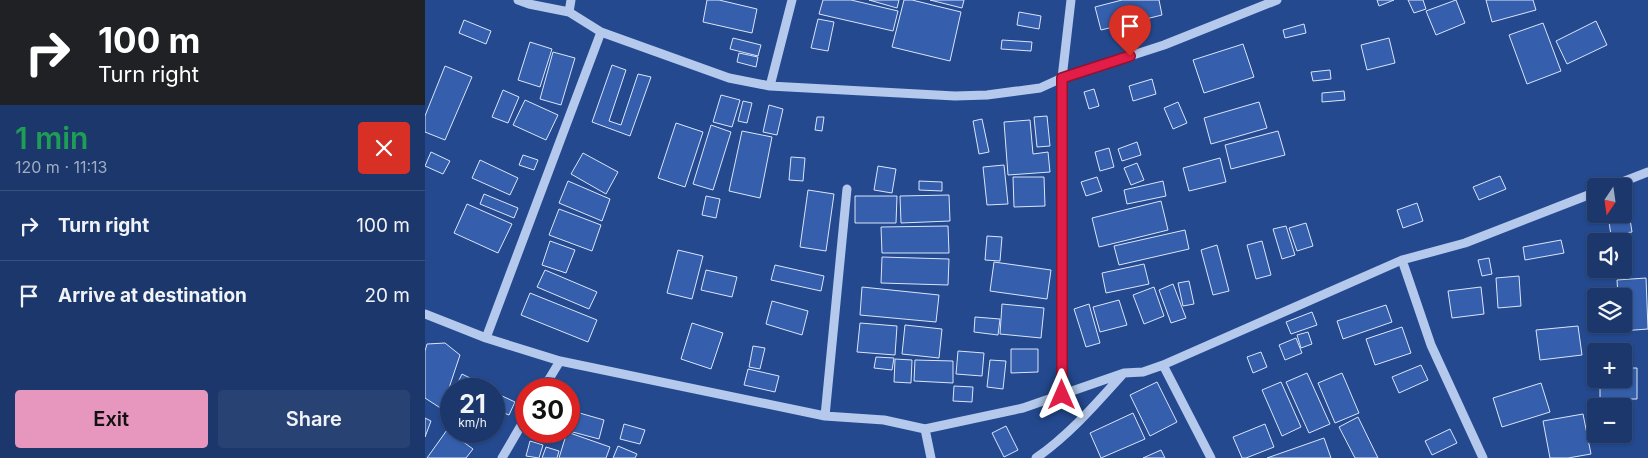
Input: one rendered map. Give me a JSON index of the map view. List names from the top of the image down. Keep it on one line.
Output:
{"north":"bottom","page":{"turn":["100 m","Turn right"],"heading":["1 min","120 m · 11:13"],"map_buttons":["+","−"],"list":[{"name":"Turn right","value":"100 m"},{"name":"Arrive at destination","value":"20 m"}],"speed":"21 km/h","limit":"30","buttons":["Exit","Share"]}}
